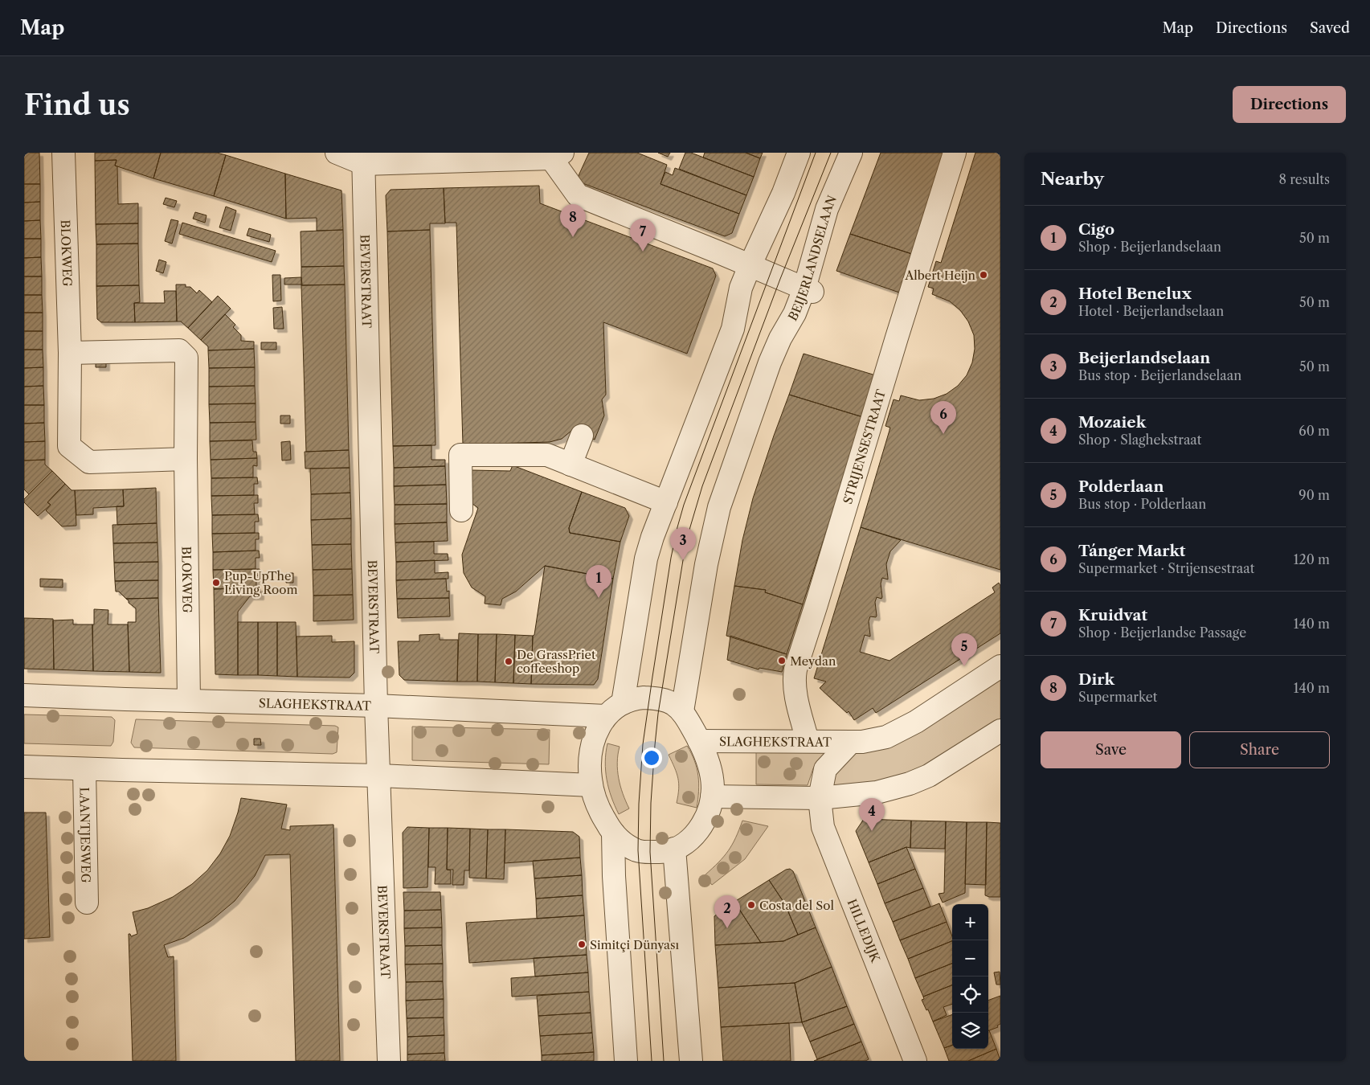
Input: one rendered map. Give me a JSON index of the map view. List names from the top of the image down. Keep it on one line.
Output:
{"streets":{"street":["BLOKWEG","BEIJERLANDSELAAN","BEVERSTRAAT","STRIJENSESTRAAT","SLAGHEKSTRAAT","LAANTJESWEG","HILLEDIJK"]},"crossings":[["BLOKWEG","SLAGHEKSTRAAT"],["BEIJERLANDSELAAN","SLAGHEKSTRAAT"],["BEVERSTRAAT","SLAGHEKSTRAAT"],["STRIJENSESTRAAT","SLAGHEKSTRAAT"],["SLAGHEKSTRAAT","HILLEDIJK"]],"places":["Albert Heijn","Pup-UpThe Living Room","Meydan","De GrassPriet coffeeshop","Costa del Sol","Simitçi Dünyası"],"page":{"header":"Map","nav":["Map","Directions","Saved"],"buttons":["Directions",["Save","Share"]],"title":"Find us","heading":["Nearby","8 results"],"pins":["8","7","6","3","1","5","4","2"],"list":[{"mark":"1","name":"Cigo","note":"Shop · Beijerlandselaan","value":"50 m"},{"mark":"2","name":"Hotel Benelux","note":"Hotel · Beijerlandselaan","value":"50 m"},{"mark":"3","name":"Beijerlandselaan","note":"Bus stop · Beijerlandselaan","value":"50 m"},{"mark":"4","name":"Mozaiek","note":"Shop · Slaghekstraat","value":"60 m"},{"mark":"5","name":"Polderlaan","note":"Bus stop · Polderlaan","value":"90 m"},{"mark":"6","name":"Tánger Markt","note":"Supermarket · Strijensestraat","value":"120 m"},{"mark":"7","name":"Kruidvat","note":"Shop · Beijerlandse Passage","value":"140 m"},{"mark":"8","name":"Dirk","note":"Supermarket","value":"140 m"}],"map_buttons":["+","−"]}}
